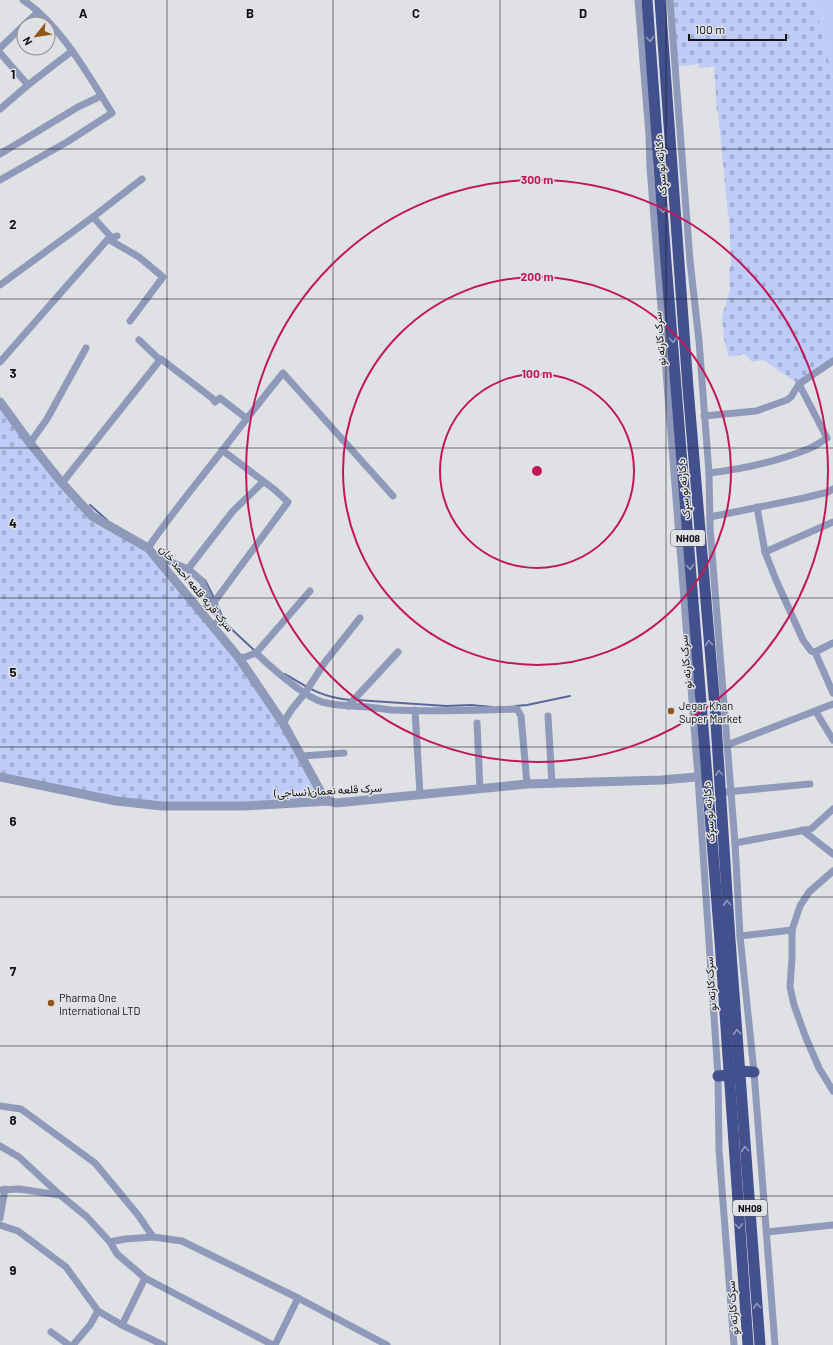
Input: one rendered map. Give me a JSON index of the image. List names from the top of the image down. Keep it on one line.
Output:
{"streets":{"highway":["د کارته نو سړک","سرک کارته نو","NH08"],"street":["سرک قریه قلعه احمد خان","سرک قلعه نعمان(نساجی)"]},"crossings":[["د کارته نو سړک","سرک کارته نو"],["سرک کارته نو","سرک قلعه نعمان(نساجی)"],["سرک قریه قلعه احمد خان","سرک قلعه نعمان(نساجی)"]],"one_way":["د کارته نو سړک"],"places":["Jegar Khan Super Market","Pharma One International LTD"],"scale_bar":"100 m","north":"bottom left","grid":{"columns":["A","B","C","D"],"rows":["1","2","3","4","5","6","7","8","9"]},"rings":["300 m","200 m","100 m"]}
